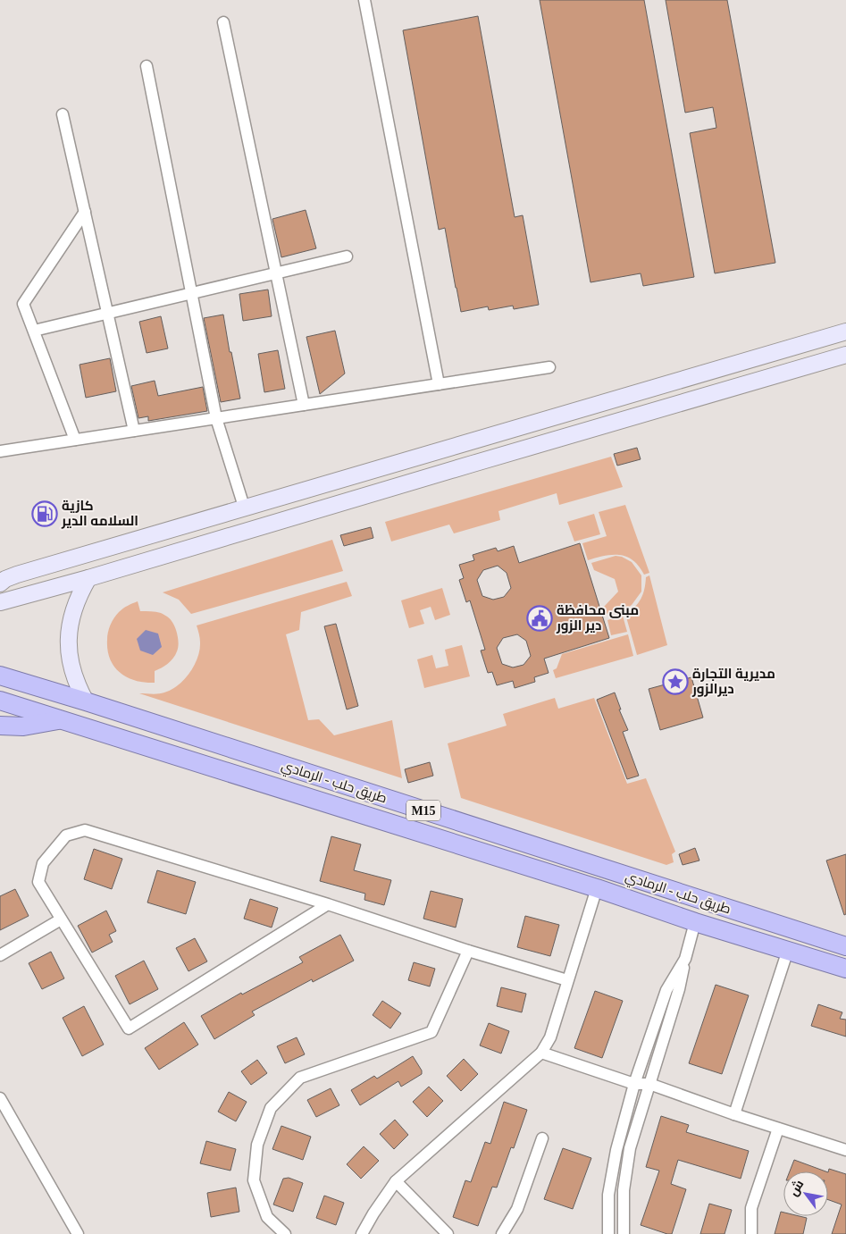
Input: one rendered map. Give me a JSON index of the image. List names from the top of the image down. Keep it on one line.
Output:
{"streets":{"highway":["طريق حلب - الرمادي","M15"]},"places":{"fuel station":["كازية السلامه الدير"],"public building":["مبنى محافظة دير الزور"],"place":["مديرية التجارة ديرالزور"]},"north":"top left"}
